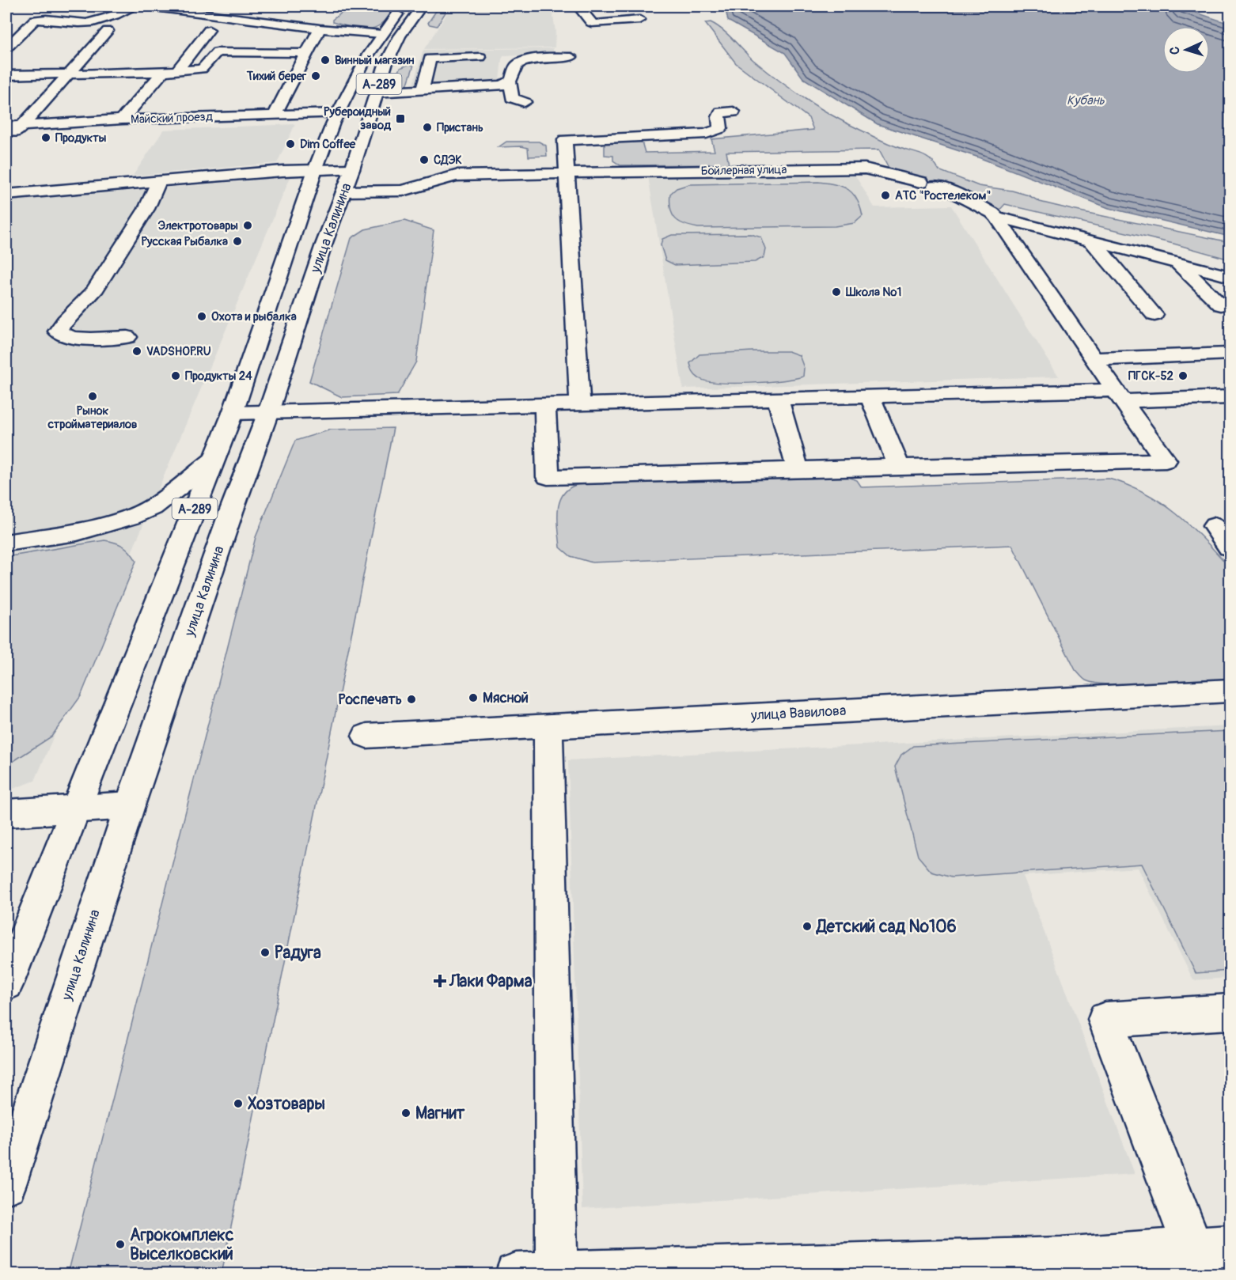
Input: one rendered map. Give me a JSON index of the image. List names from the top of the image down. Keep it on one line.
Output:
{"streets":{"main road":["А-289","Майский проезд","Бойлерная улица","улица Калинина","улица Вавилова"]},"crossings":[["А-289","Майский проезд"],["Бойлерная улица","улица Калинина"]],"water":["Кубань"],"places":{"other":["Винный магазин","Тихий берег","Пристань","Продукты","Dim Coffee","СДЭК","АТС \"Ростелеком\"","Электротовары","Русская Рыбалка","Школа №1","Охота и рыбалка","VADSHOP.RU","Продукты 24","ПГСК-52","Рынок стройматериалов","Мясной","Роспечать","Детский сад №106","Радуга","Хозтовары","Магнит","Агрокомплекс Выселковский"],"transit":["Рубероидный завод"],"health":["Лаки Фарма"]},"north":"left"}
